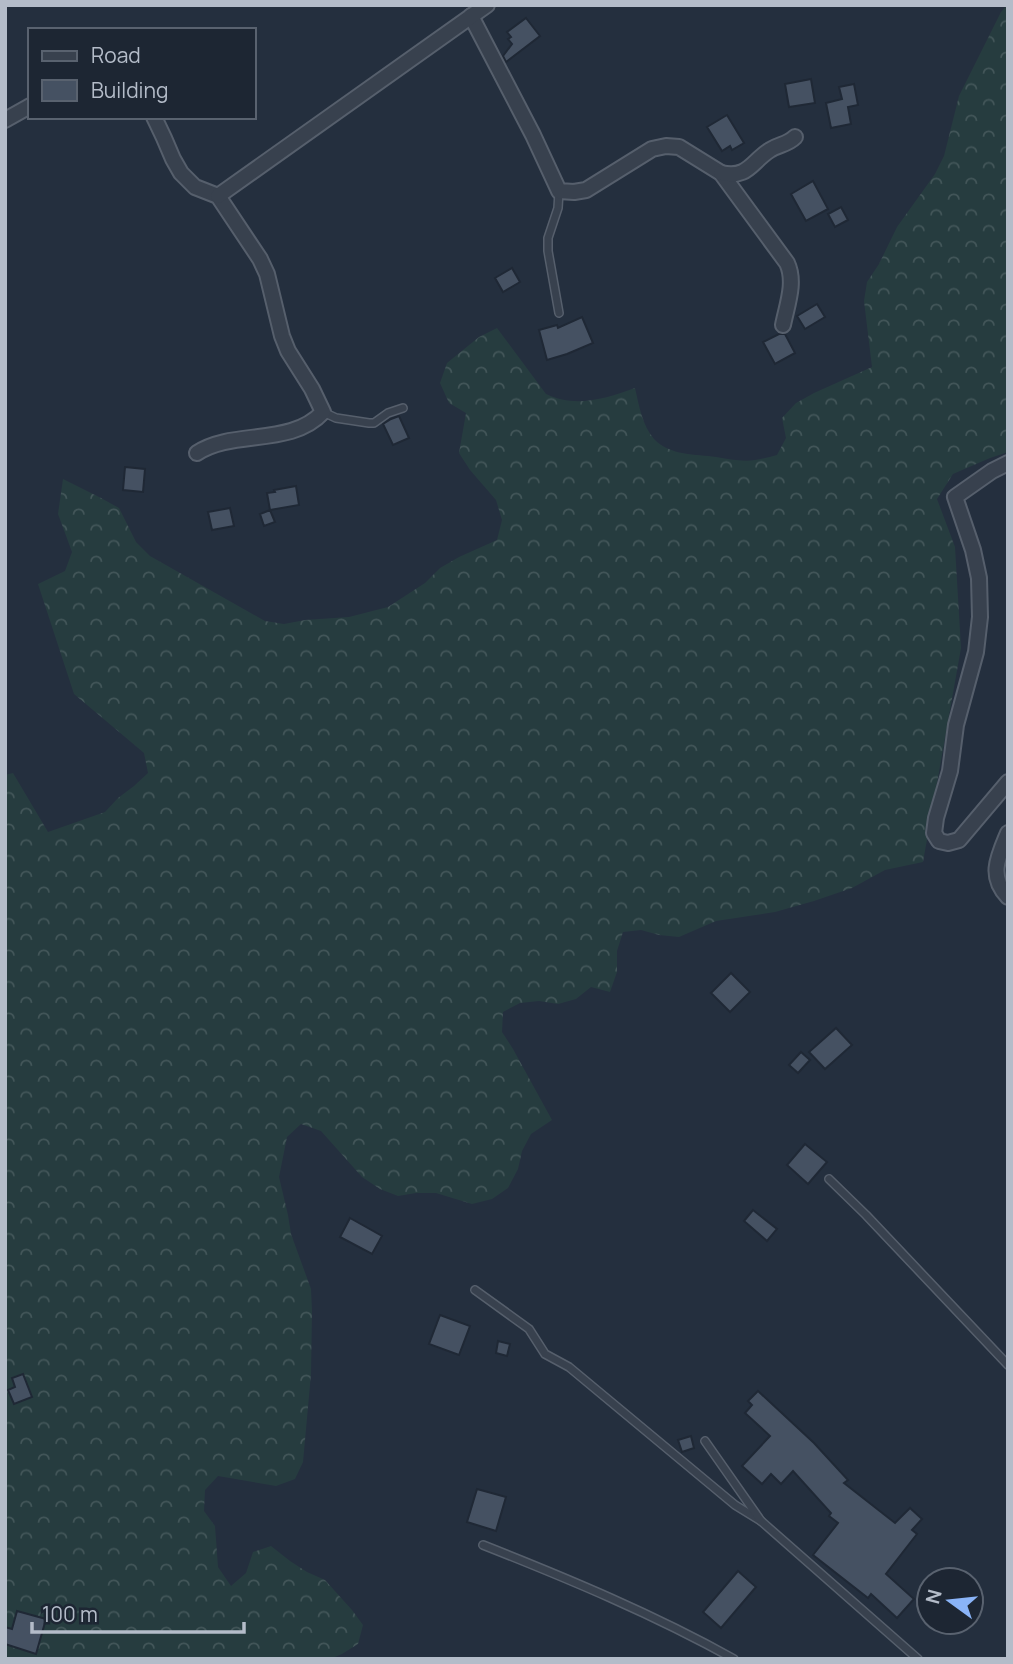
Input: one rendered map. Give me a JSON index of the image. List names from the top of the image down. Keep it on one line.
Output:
{"legend":["Road","Building"],"scale_bar":"100 m","north":"left"}
